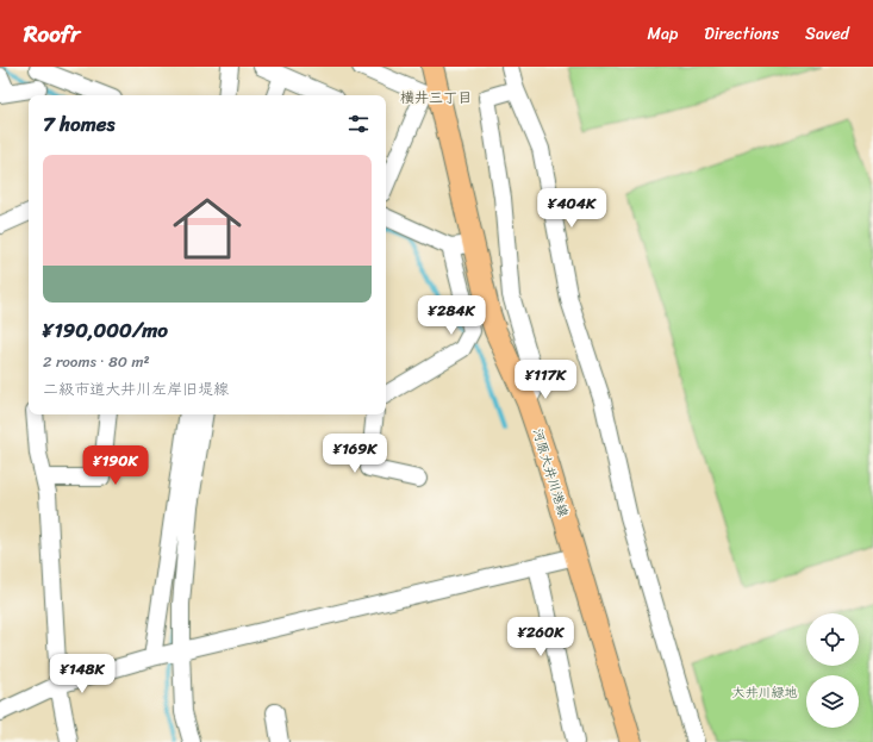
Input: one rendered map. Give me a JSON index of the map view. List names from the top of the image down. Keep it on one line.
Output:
{"streets":{"main road":["河原大井川港線"]},"districts":["横井三丁目"],"parks":["大井川緑地"],"page":{"header":"Roofr","nav":["Map","Directions","Saved"],"heading":"7 homes","list":[{"name":"¥190,000/mo","note":"2 rooms · 80 m² · 二級市道大井川左岸旧堤線"}],"price":["¥404K","¥284K","¥117K","¥169K","¥190K","¥260K","¥148K"]}}
